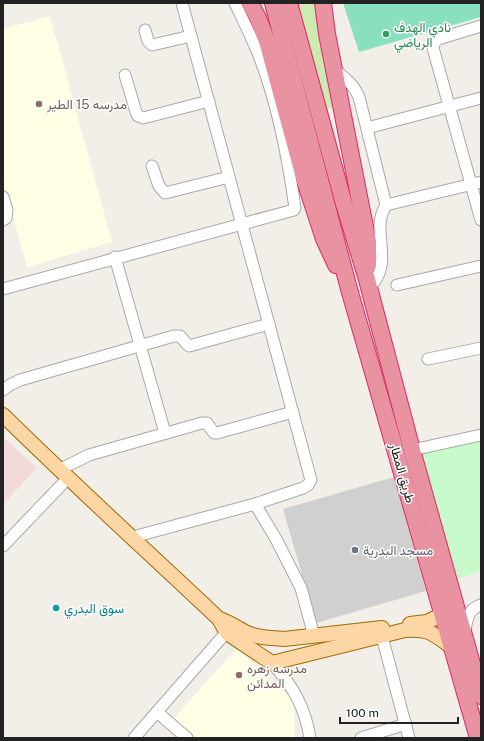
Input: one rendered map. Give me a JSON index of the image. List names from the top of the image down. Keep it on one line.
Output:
{"streets":{"highway":["طريق المطار"]},"places":["نادي الهدف الرياضي","مدرسه 15 الطير","مسجد البدرية","سوق البدري","مدرسه زهره المدائن"],"scale_bar":"100 m"}
